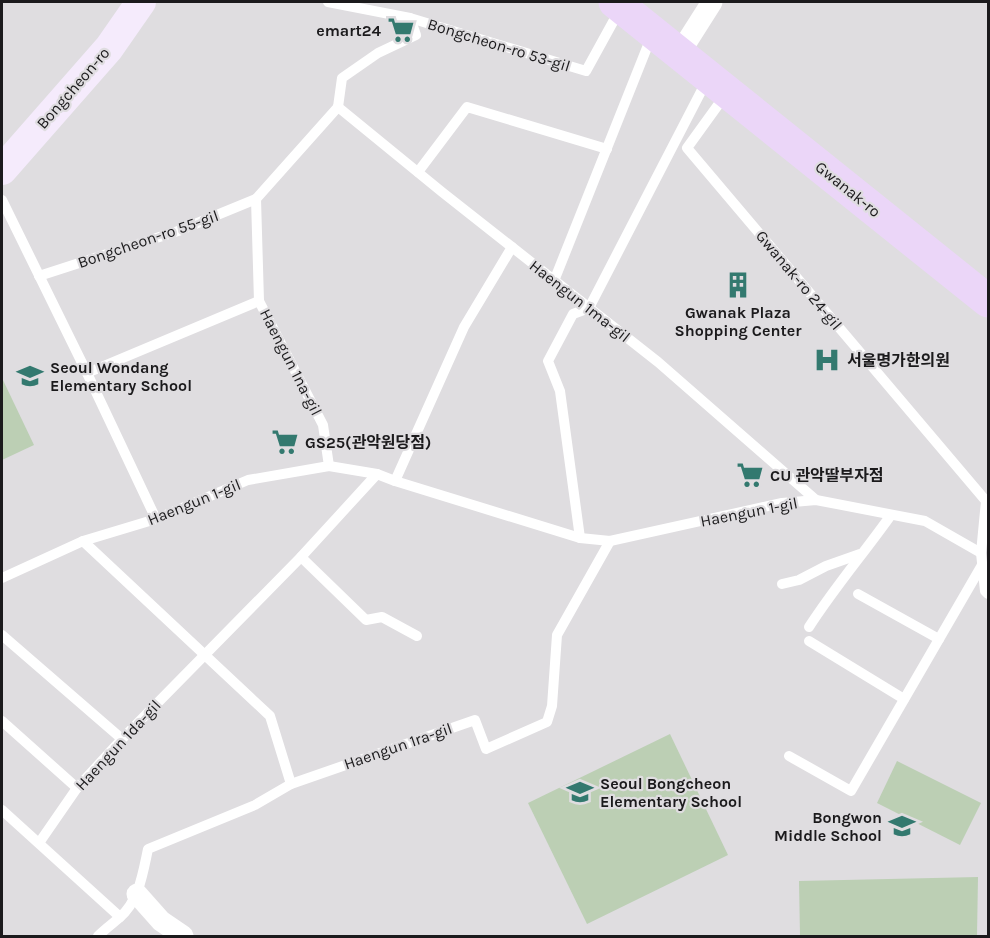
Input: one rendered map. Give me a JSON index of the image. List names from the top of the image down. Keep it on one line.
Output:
{"streets":{"main road":["Bongcheon-ro","Gwanak-ro"],"lane":["Bongcheon-ro 53-gil","Bongcheon-ro 55-gil","Gwanak-ro 24-gil","Haengun 1ma-gil","Haengun 1na-gil","Haengun 1-gil","Haengun 1da-gil","Haengun 1ra-gil"]},"crossings":[["Bongcheon-ro 53-gil","Gwanak-ro"],["Bongcheon-ro 53-gil","Haengun 1ma-gil"],["Gwanak-ro","Gwanak-ro 24-gil"],["Bongcheon-ro 55-gil","Haengun 1na-gil"],["Gwanak-ro 24-gil","Haengun 1-gil"],["Haengun 1ma-gil","Haengun 1-gil"],["Haengun 1na-gil","Haengun 1-gil"],["Haengun 1-gil","Haengun 1da-gil"],["Haengun 1-gil","Haengun 1ra-gil"]],"places":{"supermarket":["emart24","GS25(관악원당점)","CU 관악딸부자점"],"building":["Gwanak Plaza Shopping Center"],"hospital":["서울명가한의원"],"school or university":["Seoul Wondang Elementary School","Seoul Bongcheon Elementary School","Bongwon Middle School"]}}
